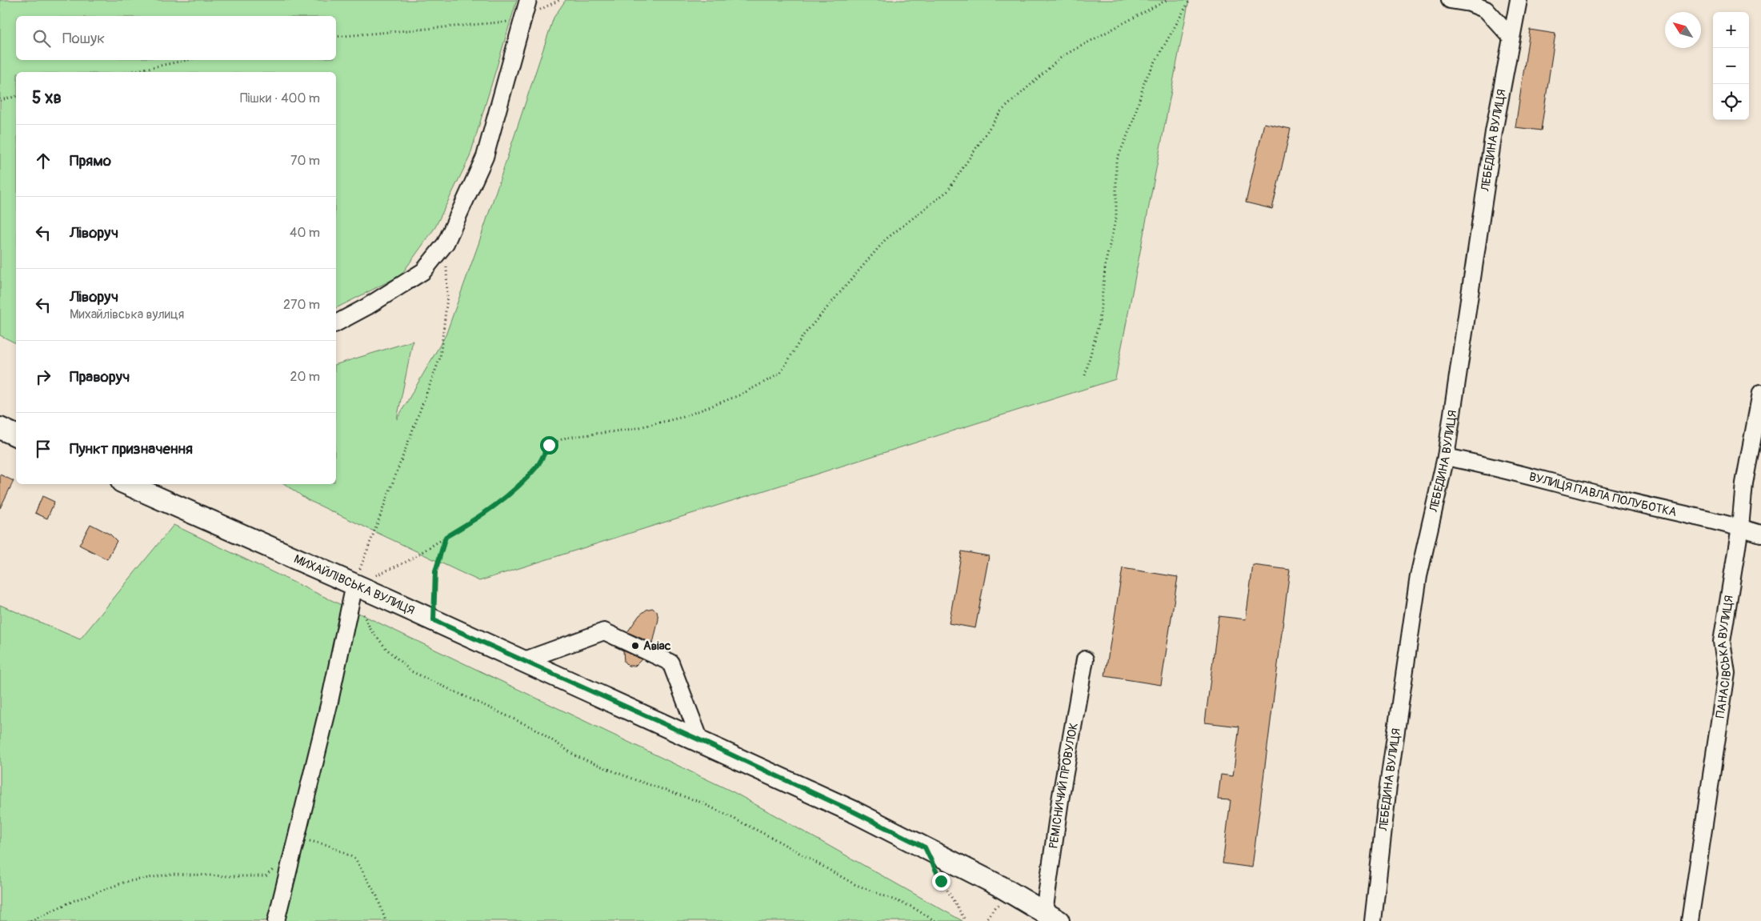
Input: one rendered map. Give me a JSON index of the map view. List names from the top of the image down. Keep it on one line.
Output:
{"streets":{"main road":["МИХАЙЛІВСЬКА ВУЛИЦЯ"],"street":["ЛЕБЕДИНА ВУЛИЦЯ","ВУЛИЦЯ ПАВЛА ПОЛУБОТКА","ПАНАСІВСЬКА ВУЛИЦЯ","РЕМІСНИЧИЙ ПРОВУЛОК"]},"crossings":[["ЛЕБЕДИНА ВУЛИЦЯ","ВУЛИЦЯ ПАВЛА ПОЛУБОТКА"],["ВУЛИЦЯ ПАВЛА ПОЛУБОТКА","ПАНАСІВСЬКА ВУЛИЦЯ"],["МИХАЙЛІВСЬКА ВУЛИЦЯ","РЕМІСНИЧИЙ ПРОВУЛОК"]],"places":["Авіас"],"north":"top left","page":{"map_buttons":["+","−"],"search":"Пошук","heading":["5 хв","Пішки · 400 m"],"list":[["Прямо","70 m"],["Ліворуч","40 m"],["Ліворуч","Михайлівська вулиця","270 m"],["Праворуч","20 m"],"Пункт призначення"]}}
